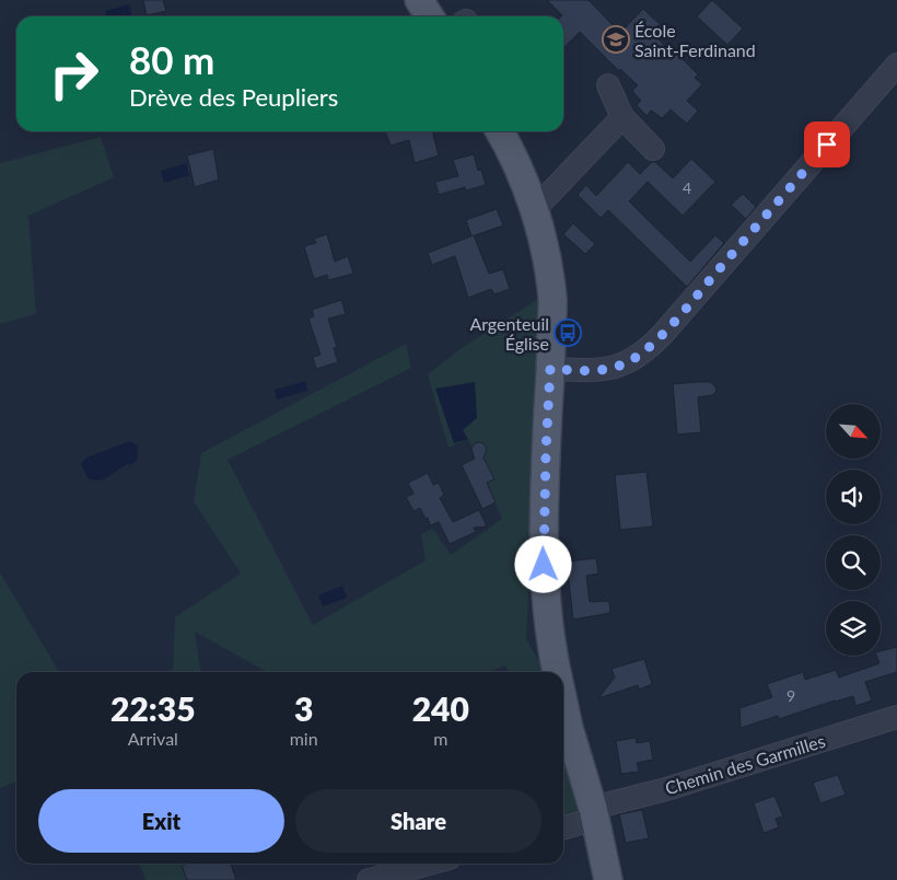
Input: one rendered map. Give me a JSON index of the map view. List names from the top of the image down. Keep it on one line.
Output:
{"streets":{"street":["Chemin des Garmilles"]},"places":{"school or university":["École Saint-Ferdinand"],"bus stop":["Argenteuil Église"]},"house_numbers":["4","9"],"north":"bottom right","page":{"turn":["80 m","Drève des Peupliers"],"eta":["22:35","Arrival","3","min","240","m"],"buttons":["Exit","Share"]}}
